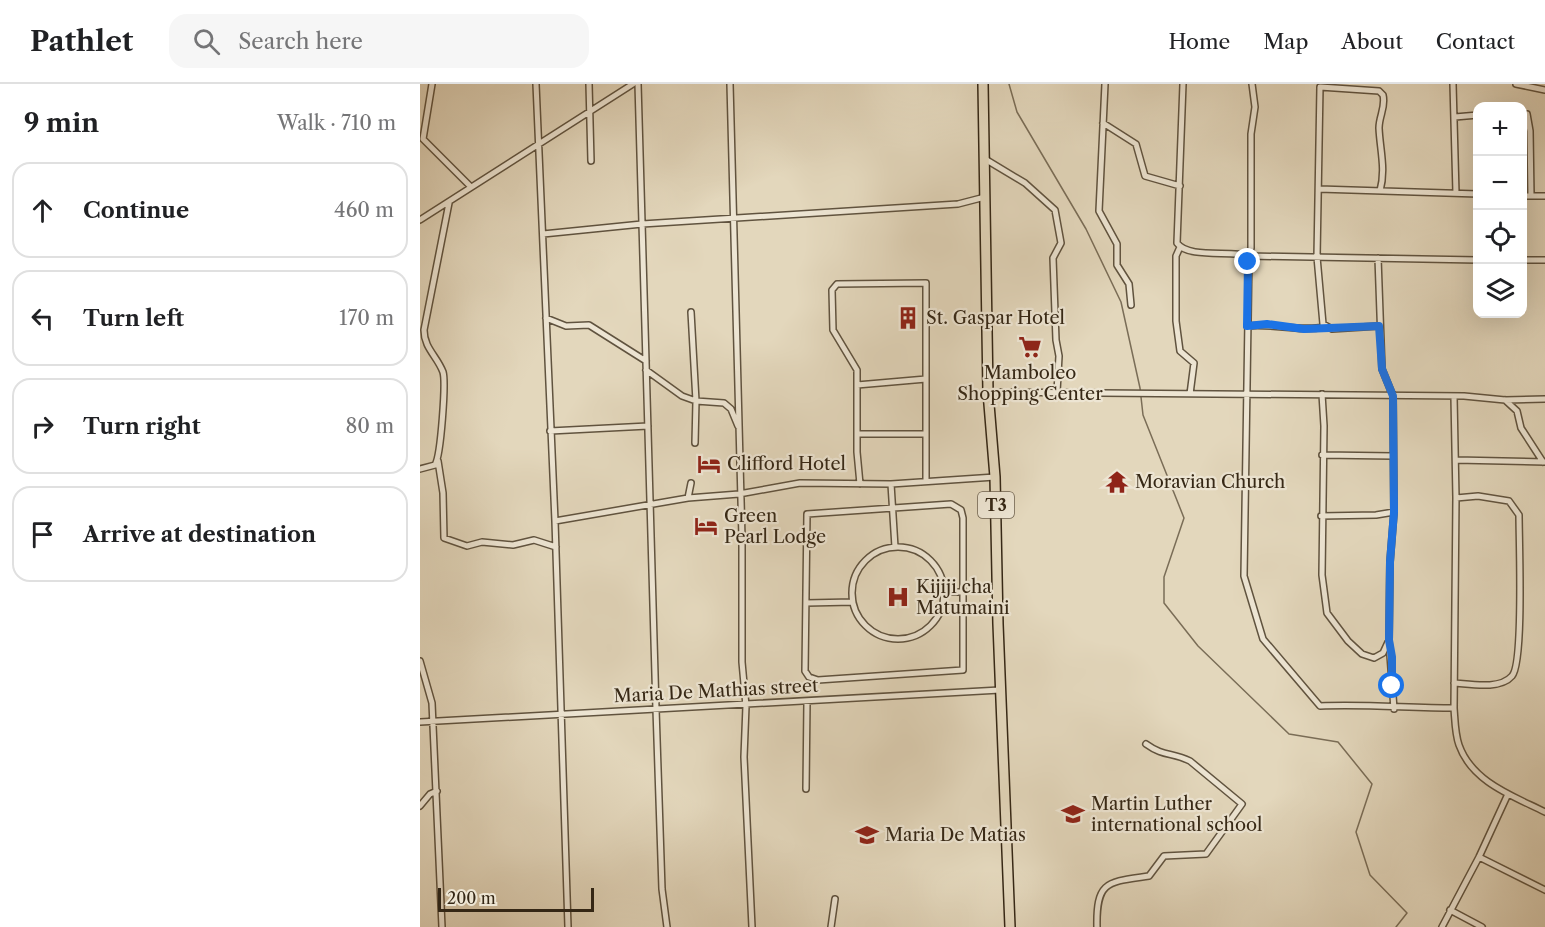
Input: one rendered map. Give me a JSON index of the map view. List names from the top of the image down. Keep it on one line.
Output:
{"streets":{"highway":["T3"],"street":["Maria De Mathias street"]},"crossings":[["T3","Maria De Mathias street"]],"places":{"building":["St. Gaspar Hotel"],"supermarket":["Mamboleo Shopping Center"],"hotel":["Clifford Hotel","Green Pearl Lodge"],"temple":["Moravian Church"],"hospital":["Kijiji cha Matumaini"],"school or university":["Martin Luther international school","Maria De Matias"]},"scale_bar":"200 m","page":{"header":"Pathlet","search":"Search here","nav":["Home","Map","About","Contact"],"heading":["9 min","Walk · 710 m"],"map_buttons":["+","−"],"list":[["Continue","460 m"],["Turn left","170 m"],["Turn right","80 m"],"Arrive at destination"],"scale":"200 m"}}
